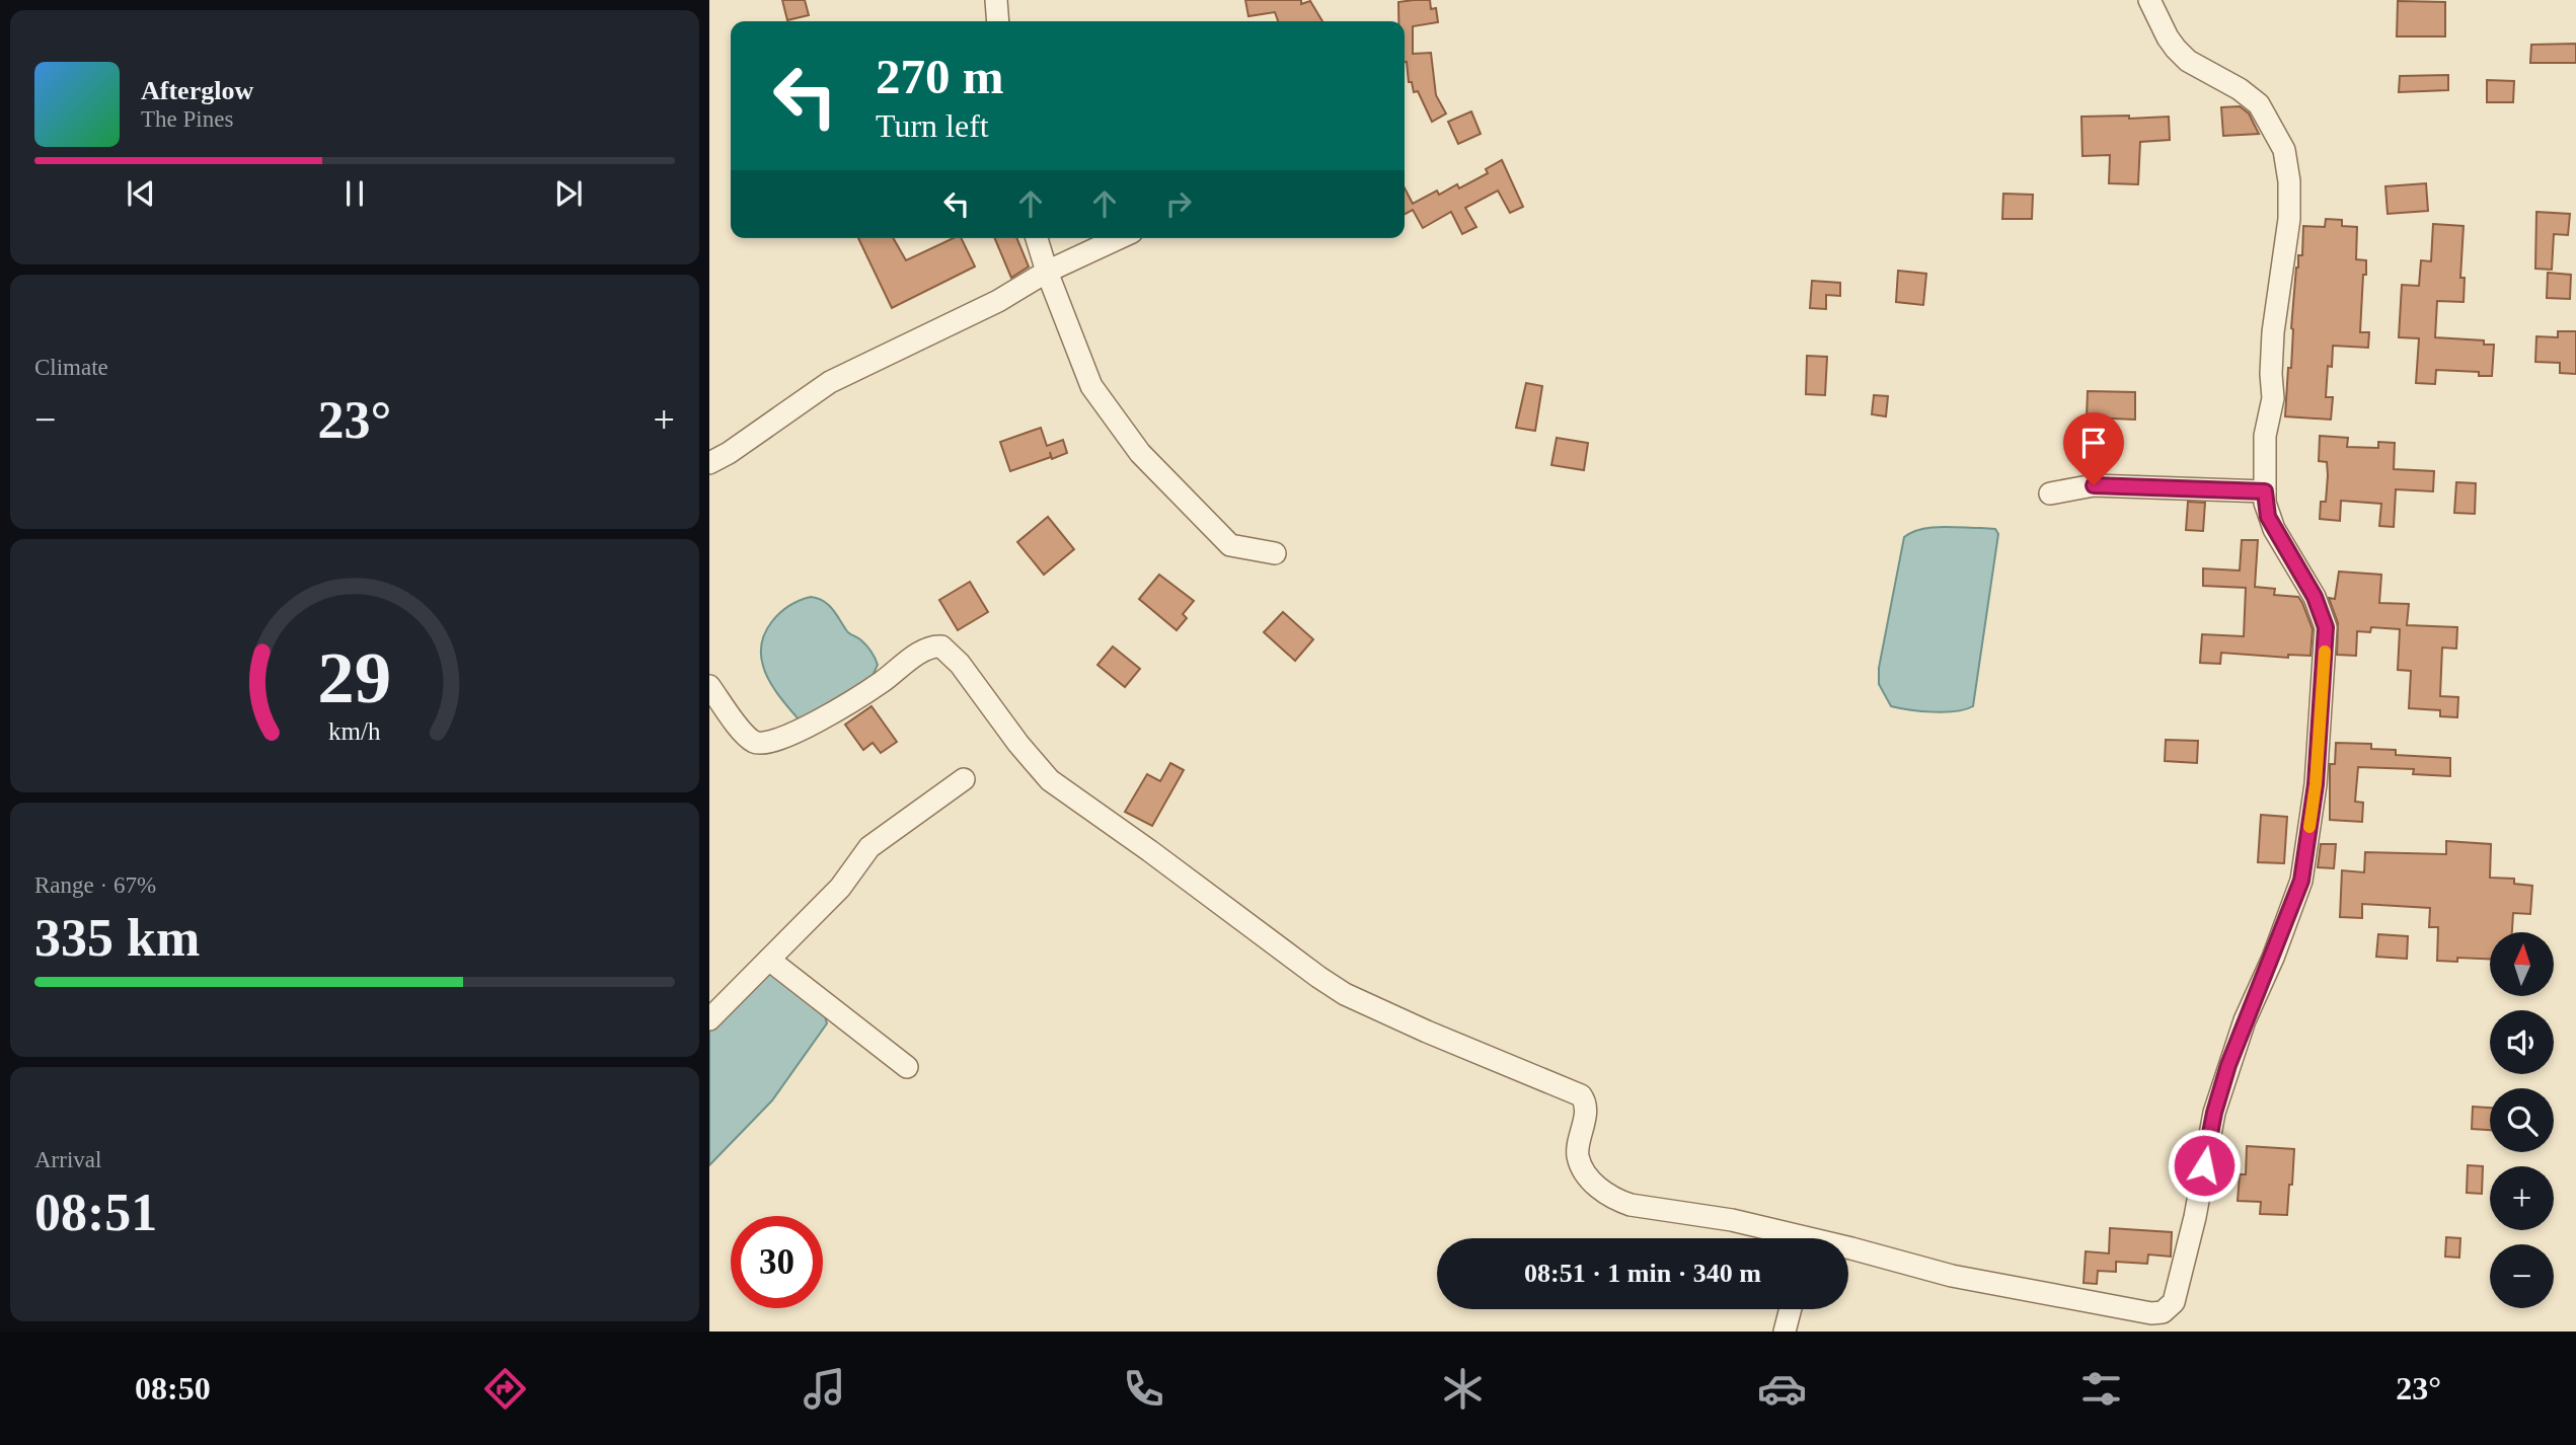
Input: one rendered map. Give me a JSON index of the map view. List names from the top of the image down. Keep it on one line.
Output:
{"north":"top","page":{"turn":["270 m","Turn left"],"song":["Afterglow","The Pines"],"tile":["Climate",["Range · 67%","335 km"],["Arrival","08:51"]],"heat":["−","23°","+"],"map_buttons":["+","−"],"limit":"30","trip":"08:51 · 1 min · 340 m","tabs":["08:50","23°"],"gauge":["29","km/h"]}}
